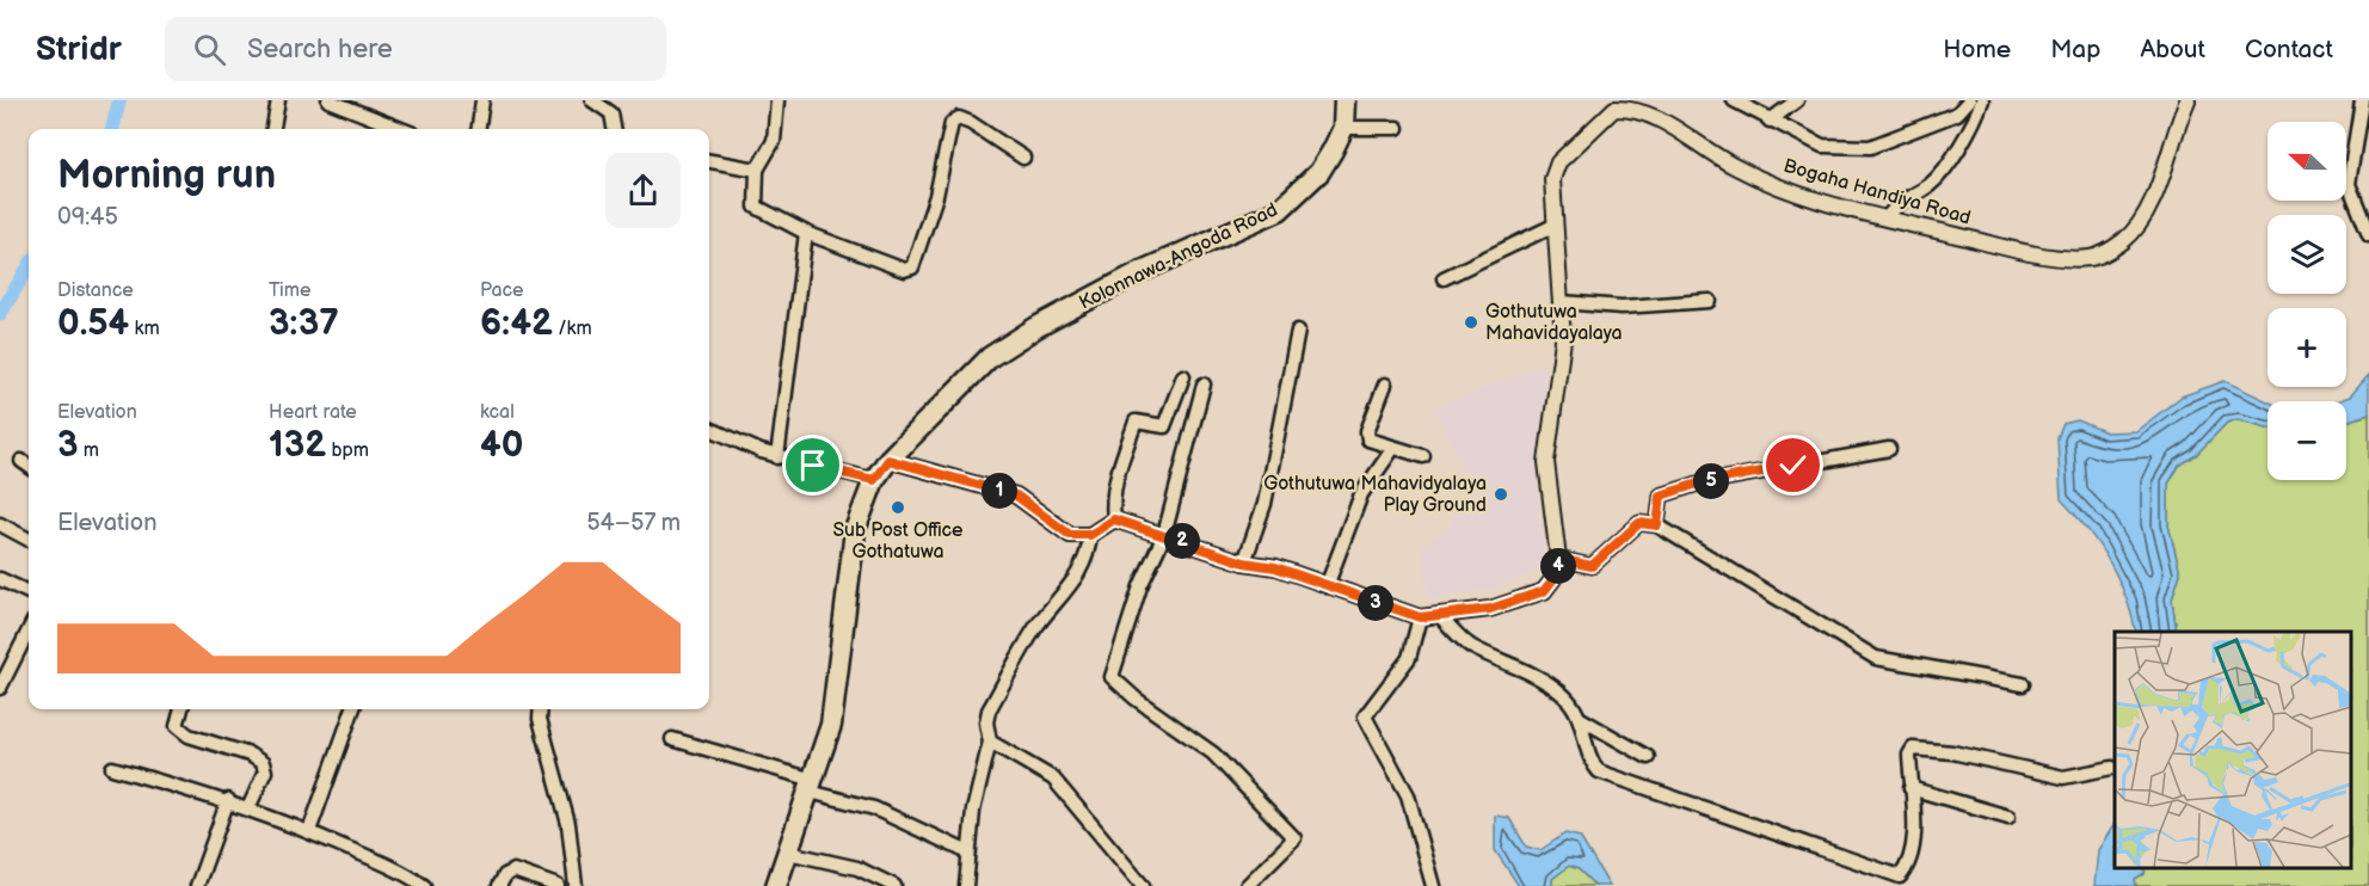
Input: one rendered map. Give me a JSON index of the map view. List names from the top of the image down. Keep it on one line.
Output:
{"streets":{"main road":["Kolonnawa-Angoda Road"],"street":["Bogaha Handiya Road"]},"places":["Gothutuwa Mahavidayalaya","Gothutuwa Mahavidyalaya Play Ground","Sub Post Office Gothatuwa"],"north":"left","page":{"header":"Stridr","search":"Search here","nav":["Home","Map","About","Contact"],"map_buttons":["+","−"],"heading":["Morning run","09:45"],"stats":[["Distance","0.54 km"],["Time","3:37"],["Pace","6:42 /km"],["Elevation","3 m"],["Heart rate","132 bpm"],["kcal","40"]],"pins":["5","1","2","4","3"],"chart":["Elevation","54–57 m"]}}
